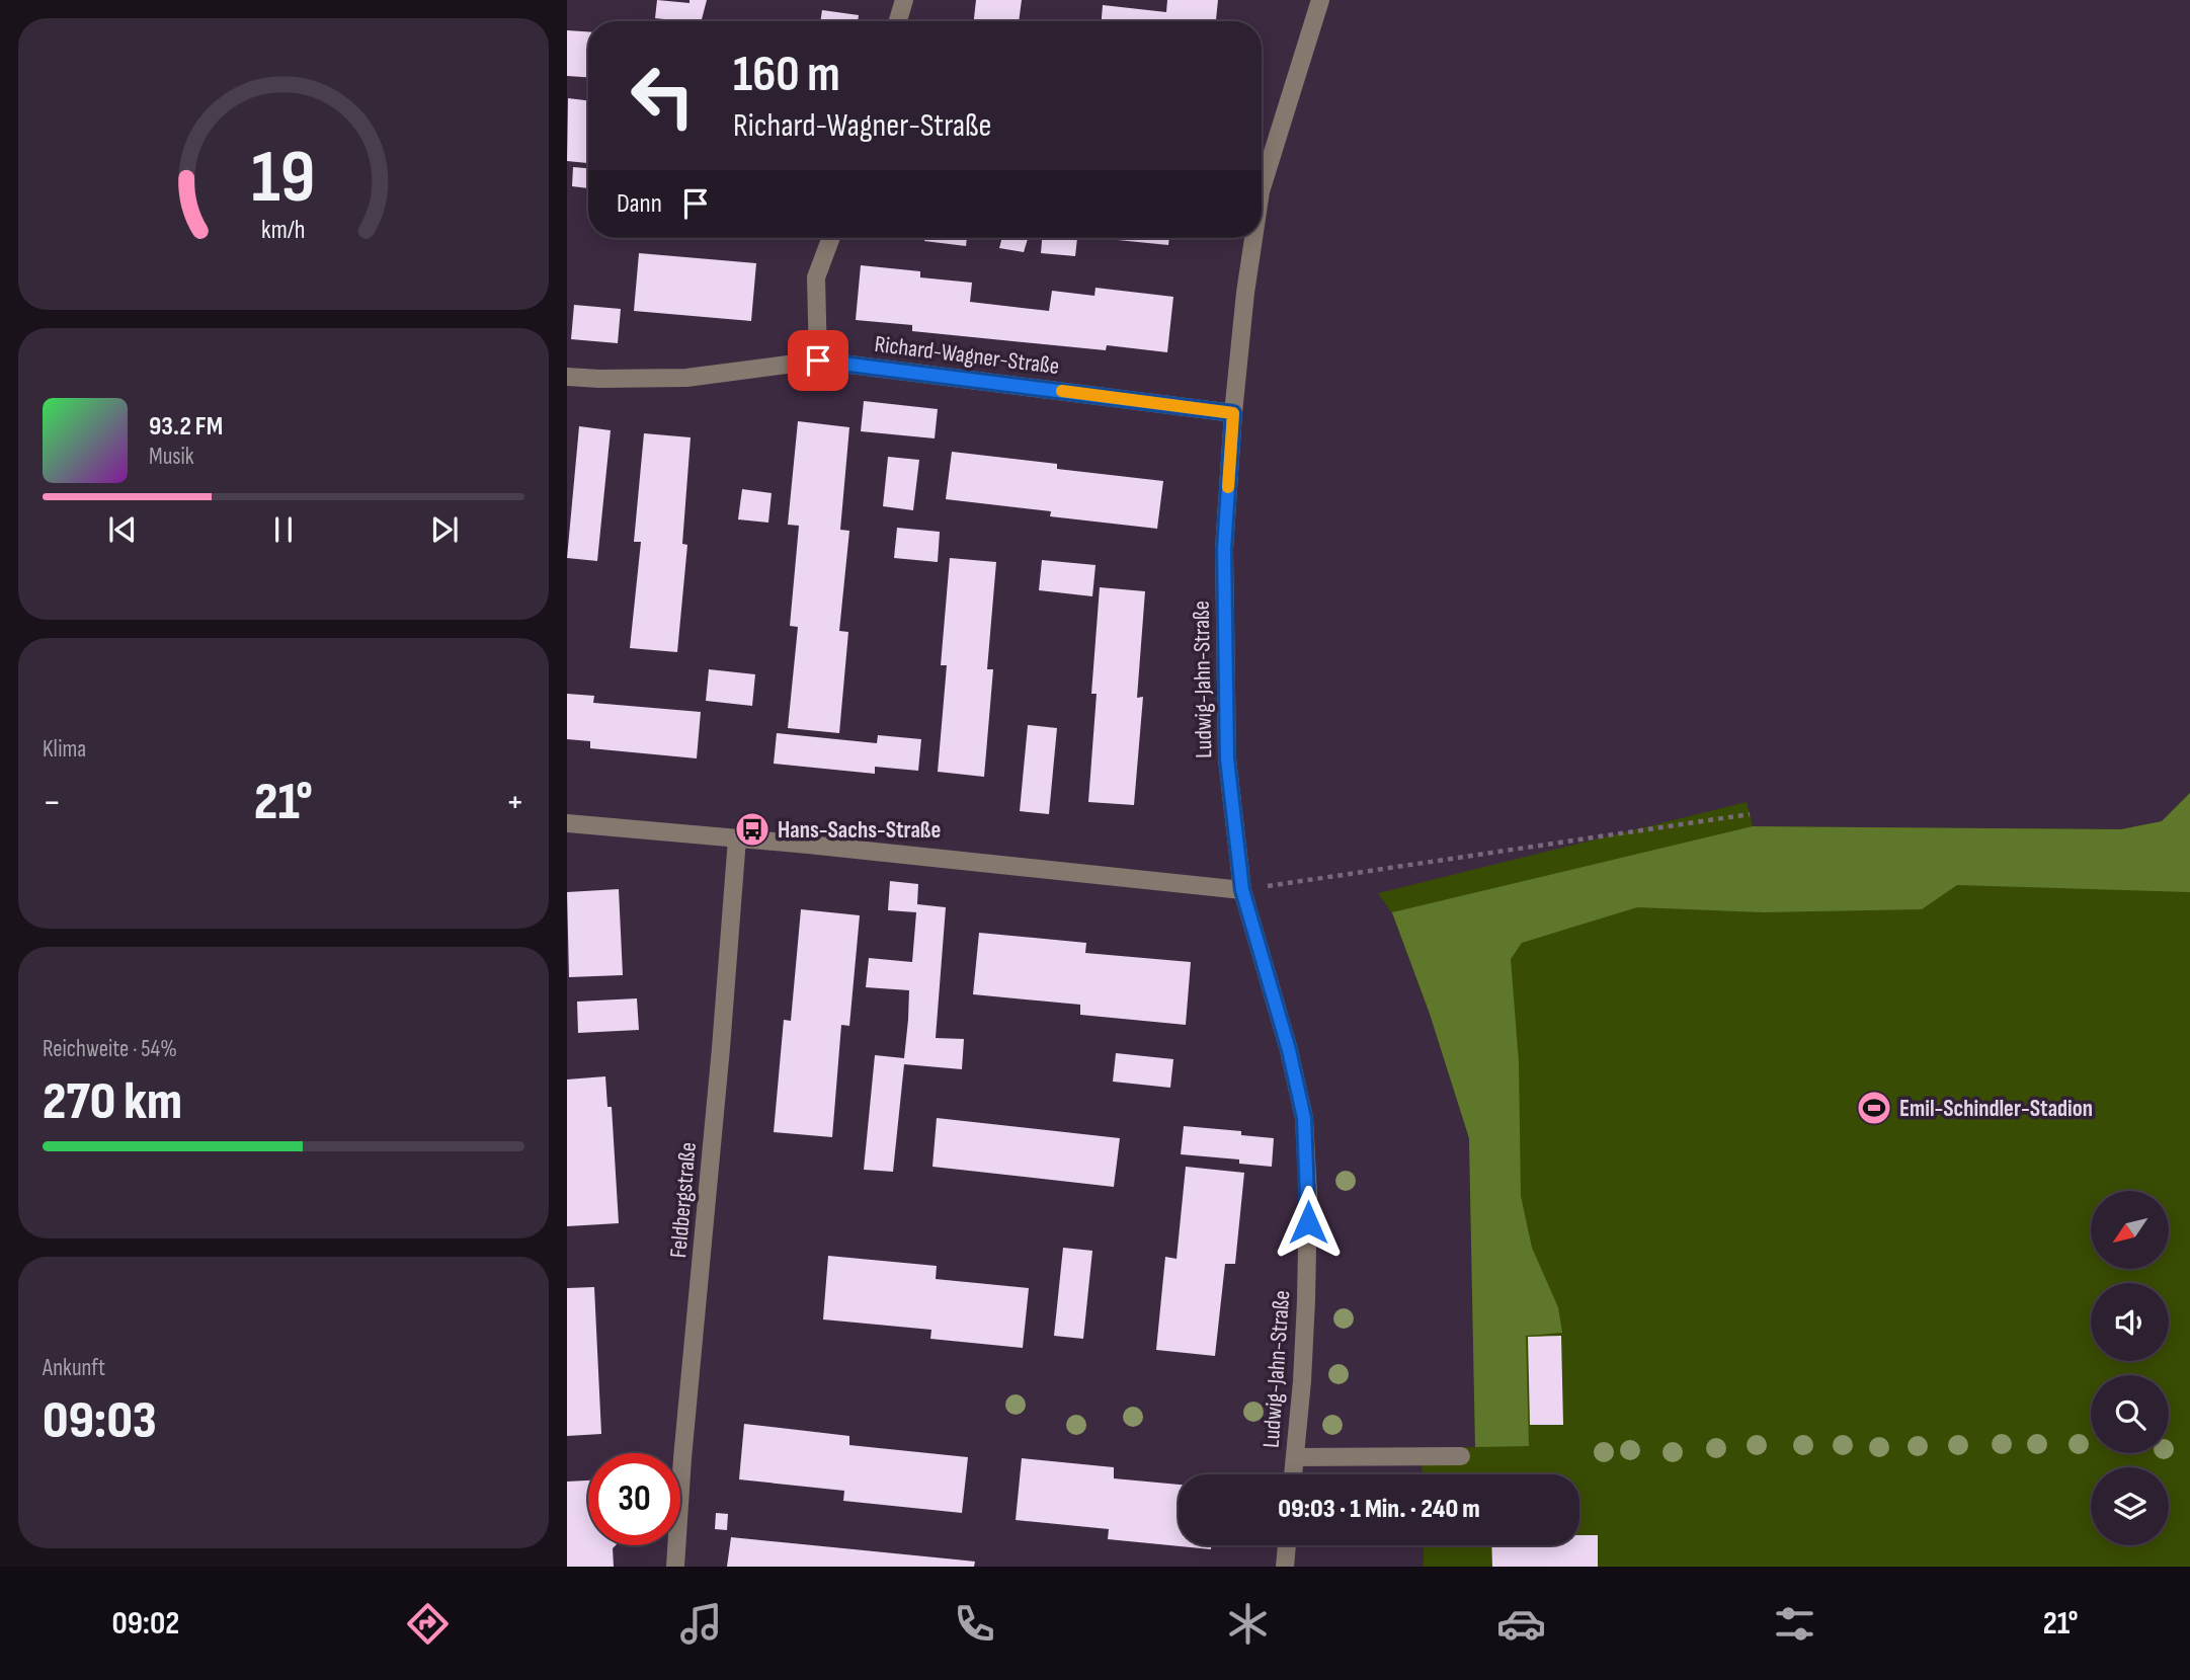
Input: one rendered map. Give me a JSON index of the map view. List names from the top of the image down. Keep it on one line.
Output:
{"streets":{"street":["Richard-Wagner-Straße","Ludwig-Jahn-Straße","Feldbergstraße"]},"crossings":[["Richard-Wagner-Straße","Ludwig-Jahn-Straße"]],"places":{"bus stop":["Hans-Sachs-Straße"],"sports":["Emil-Schindler-Stadion"]},"north":"bottom left","page":{"turn":["160 m","Richard-Wagner-Straße"],"then":"Dann","song":["93.2 FM","Musik"],"tile":["Klima",["Reichweite · 54%","270 km"],["Ankunft","09:03"]],"heat":["−","21°","+"],"limit":"30","trip":"09:03 · 1 Min. · 240 m","tabs":["09:02","21°"],"gauge":["19","km/h"]}}
